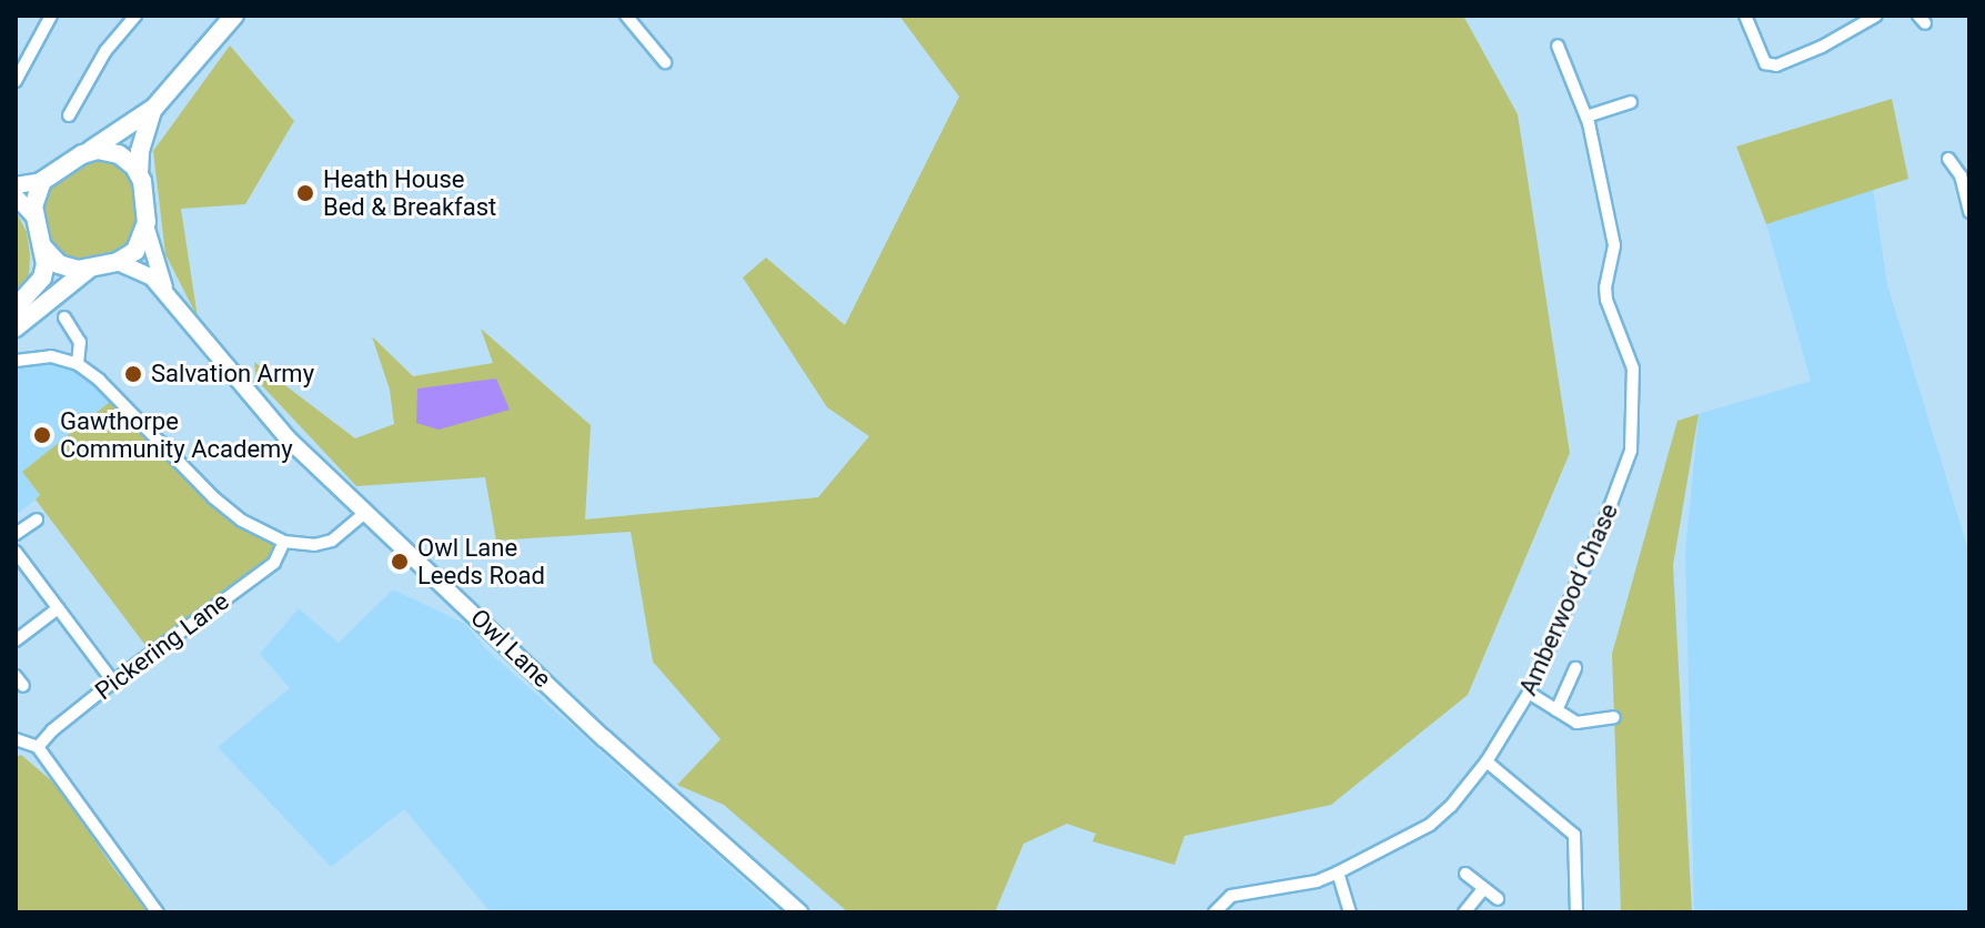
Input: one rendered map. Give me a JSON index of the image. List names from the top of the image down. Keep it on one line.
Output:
{"streets":{"main road":["Owl Lane"],"street":["Amberwood Chase","Pickering Lane"]},"places":["Heath House Bed & Breakfast","Salvation Army","Gawthorpe Community Academy","Owl Lane Leeds Road"]}
